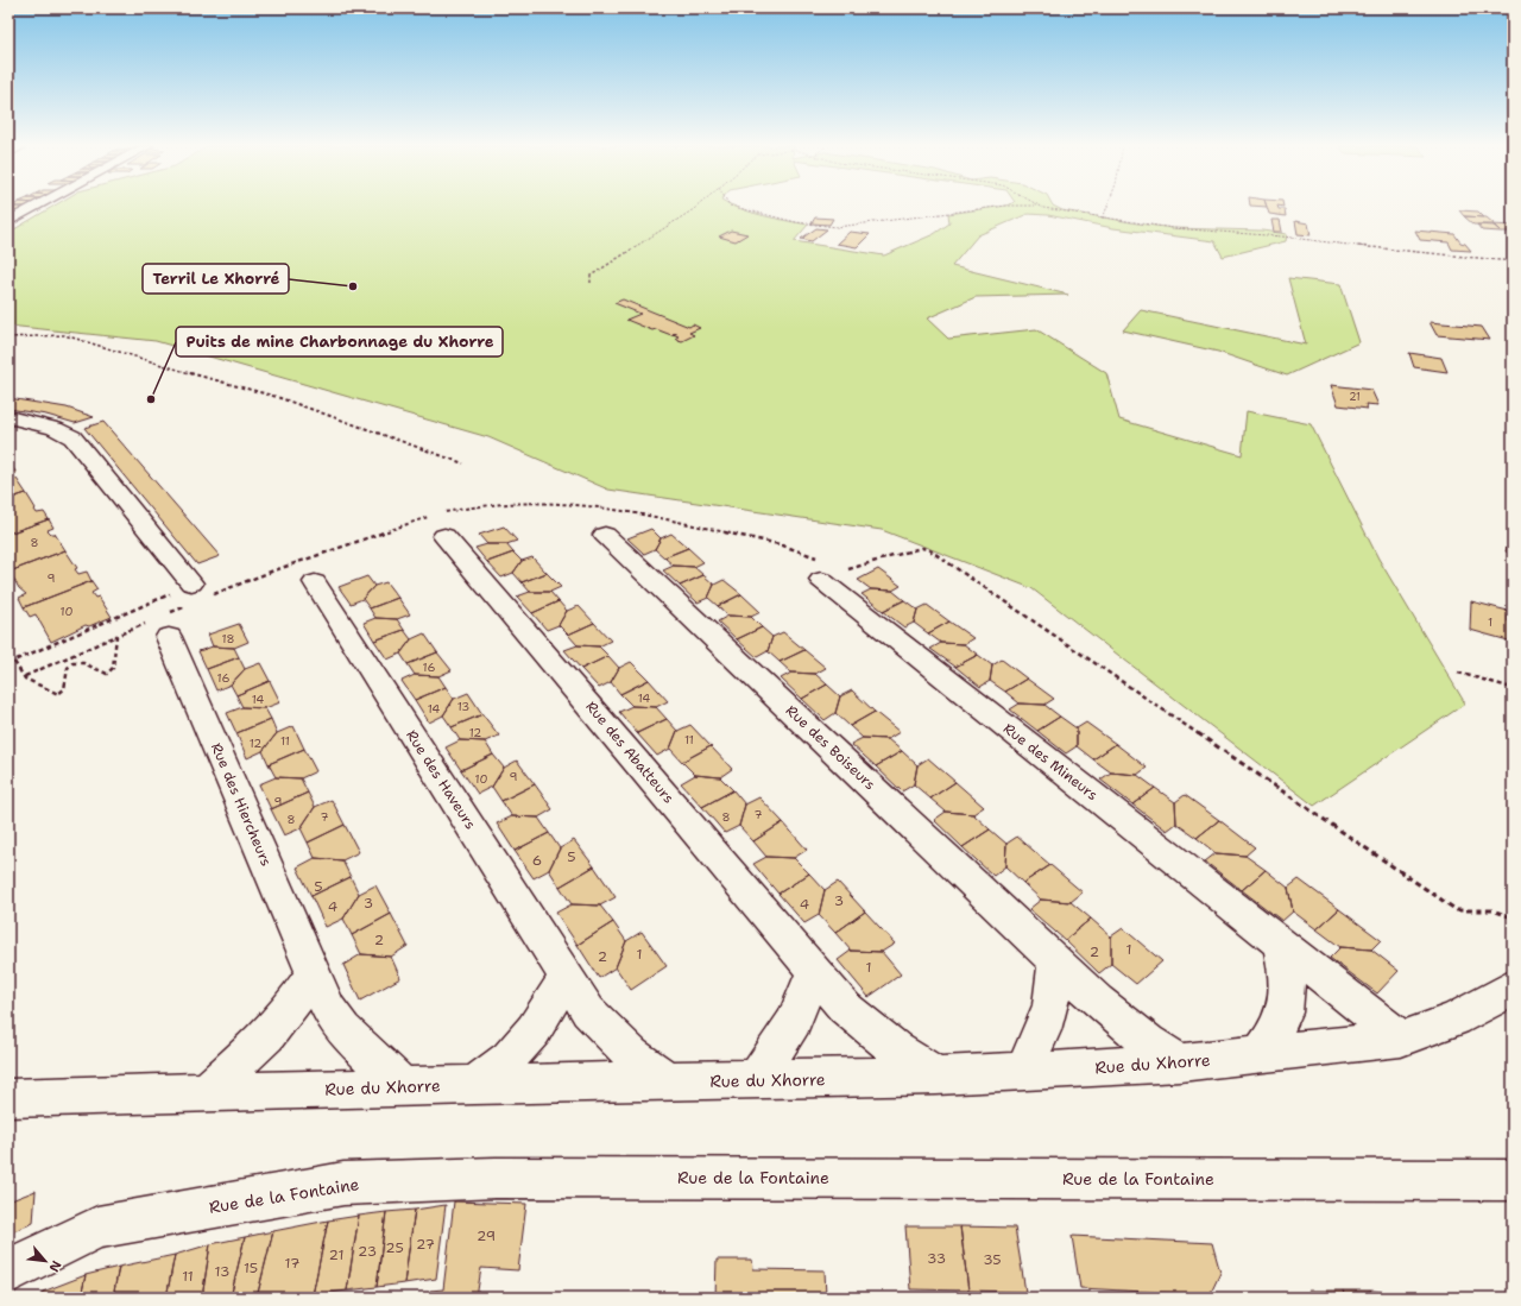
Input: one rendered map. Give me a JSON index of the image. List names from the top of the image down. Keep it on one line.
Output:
{"streets":{"street":["Rue des Boiseurs","Rue des Abatteurs","Rue des Mineurs","Rue des Haveurs","Rue des Hiercheurs","Rue du Xhorre","Rue de la Fontaine"]},"crossings":[["Rue des Boiseurs","Rue du Xhorre"],["Rue des Abatteurs","Rue du Xhorre"],["Rue des Mineurs","Rue du Xhorre"],["Rue des Haveurs","Rue du Xhorre"],["Rue des Hiercheurs","Rue du Xhorre"]],"places":["Terril Le Xhorré","Puits de mine Charbonnage du Xhorre"],"house_numbers":["21","8","9","10","1","18","16","16","14","14","13","14","12","11","11","12","9","10","9","7","7","8","8","5","6","5","3","3","4","4","2","1","2","1","2","1","29","27","25","23","21","33","35","17","15","13","11"],"north":"bottom right"}
